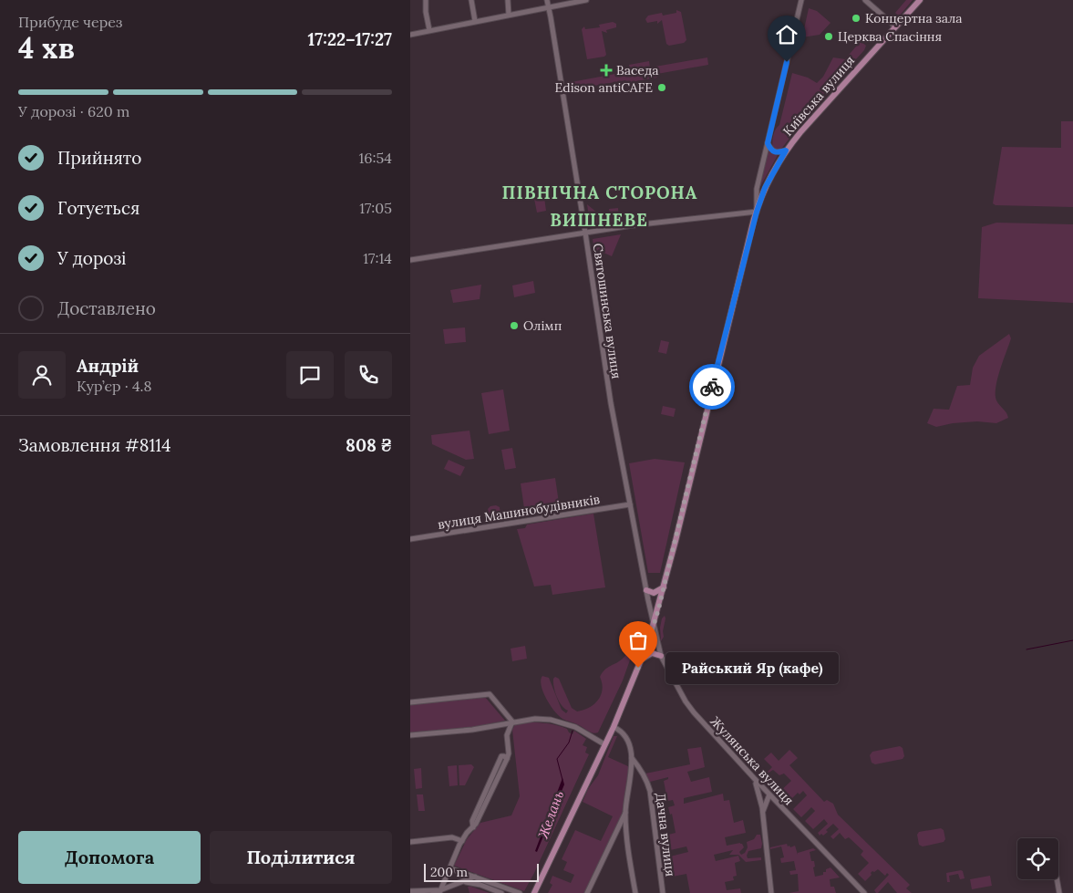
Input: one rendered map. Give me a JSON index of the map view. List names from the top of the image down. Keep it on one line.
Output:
{"streets":{"main road":["Київська вулиця"],"street":["Святошинська вулиця","вулиця Машинобудівників","Жулянська вулиця","Дачна вулиця"]},"crossings":[["Київська вулиця","Святошинська вулиця"],["Київська вулиця","Жулянська вулиця"],["Святошинська вулиця","вулиця Машинобудівників"],["Святошинська вулиця","Жулянська вулиця"]],"districts":["ПІВНІЧНА СТОРОНА","ВИШНЕВЕ"],"water":["Желань"],"places":{"other":["Концертна зала","Церква Спасіння","Edison antiCAFE","Олімп","Райський Яр (кафе)"],"health":["Васеда"]},"scale_bar":"200 m","page":{"heading":["4 хв","Прибуде через","17:22–17:27"],"panel":["Андрій","Кур’єр · 4.8","Замовлення #8114","808 ₴"],"bar":"У дорозі · 620 m","list":[["Прийнято","16:54"],["Готується","17:05"],["У дорозі","17:14"],"Доставлено"],"bubble":"Райський Яр (кафе)","buttons":["Допомога","Поділитися"],"scale":"200 m"}}
